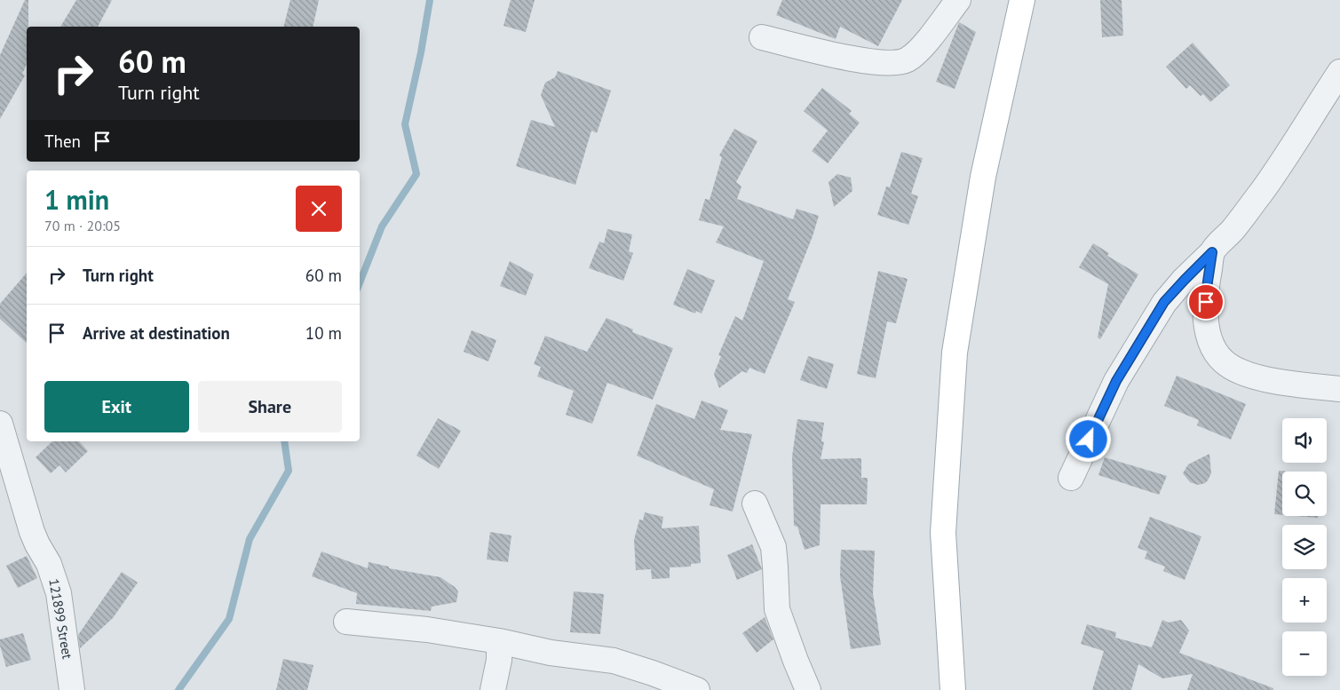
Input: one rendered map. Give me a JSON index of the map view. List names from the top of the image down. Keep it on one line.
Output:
{"streets":{"street":["121899 Street"]},"page":{"turn":["60 m","Turn right"],"then":"Then","heading":["1 min","70 m · 20:05"],"list":[{"name":"Turn right","value":"60 m"},{"name":"Arrive at destination","value":"10 m"}],"buttons":["Exit","Share"],"map_buttons":["+","−"]}}
